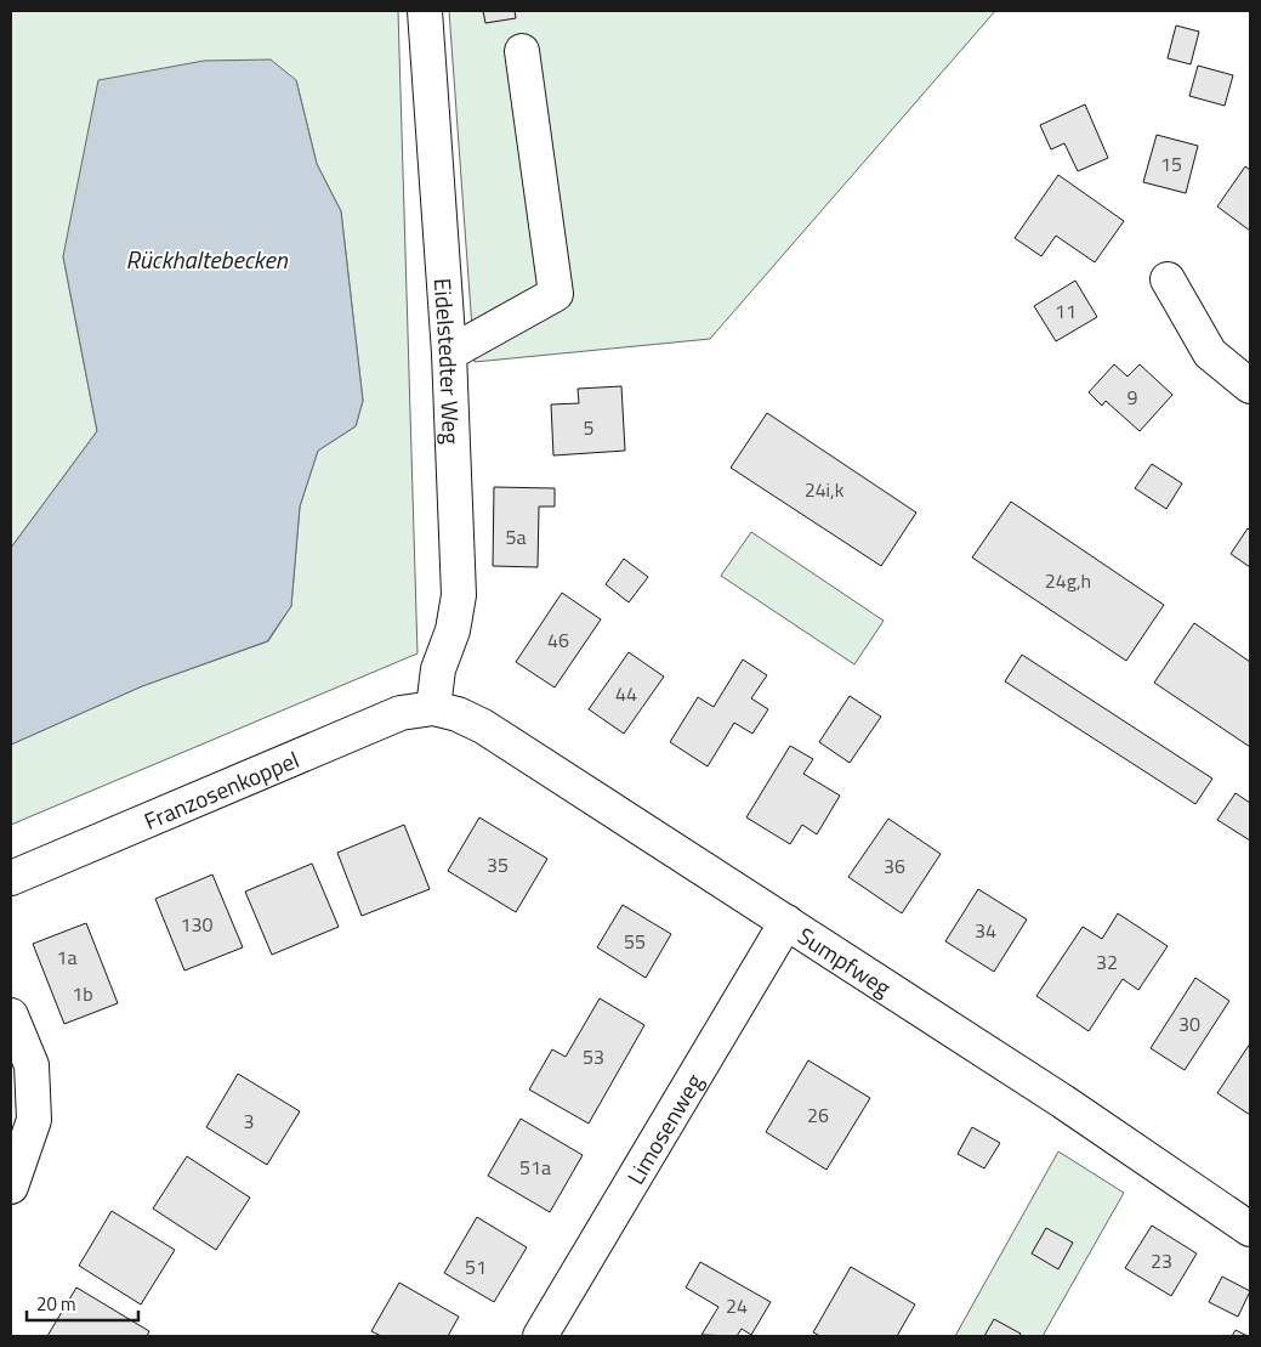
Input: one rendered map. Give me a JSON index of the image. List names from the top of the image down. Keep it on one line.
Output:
{"streets":{"street":["Eidelstedter Weg","Franzosenkoppel","Sumpfweg","Limosenweg"]},"crossings":[["Eidelstedter Weg","Franzosenkoppel"],["Eidelstedter Weg","Sumpfweg"],["Franzosenkoppel","Sumpfweg"],["Sumpfweg","Limosenweg"]],"water":["Rückhaltebecken"],"house_numbers":["15","11","9","5","24i,k","5a","24g,h","46","44","35","36","130","34","55","1a","32","1b","30","53","26","3","51a","23","51","24"],"scale_bar":"20 m"}
